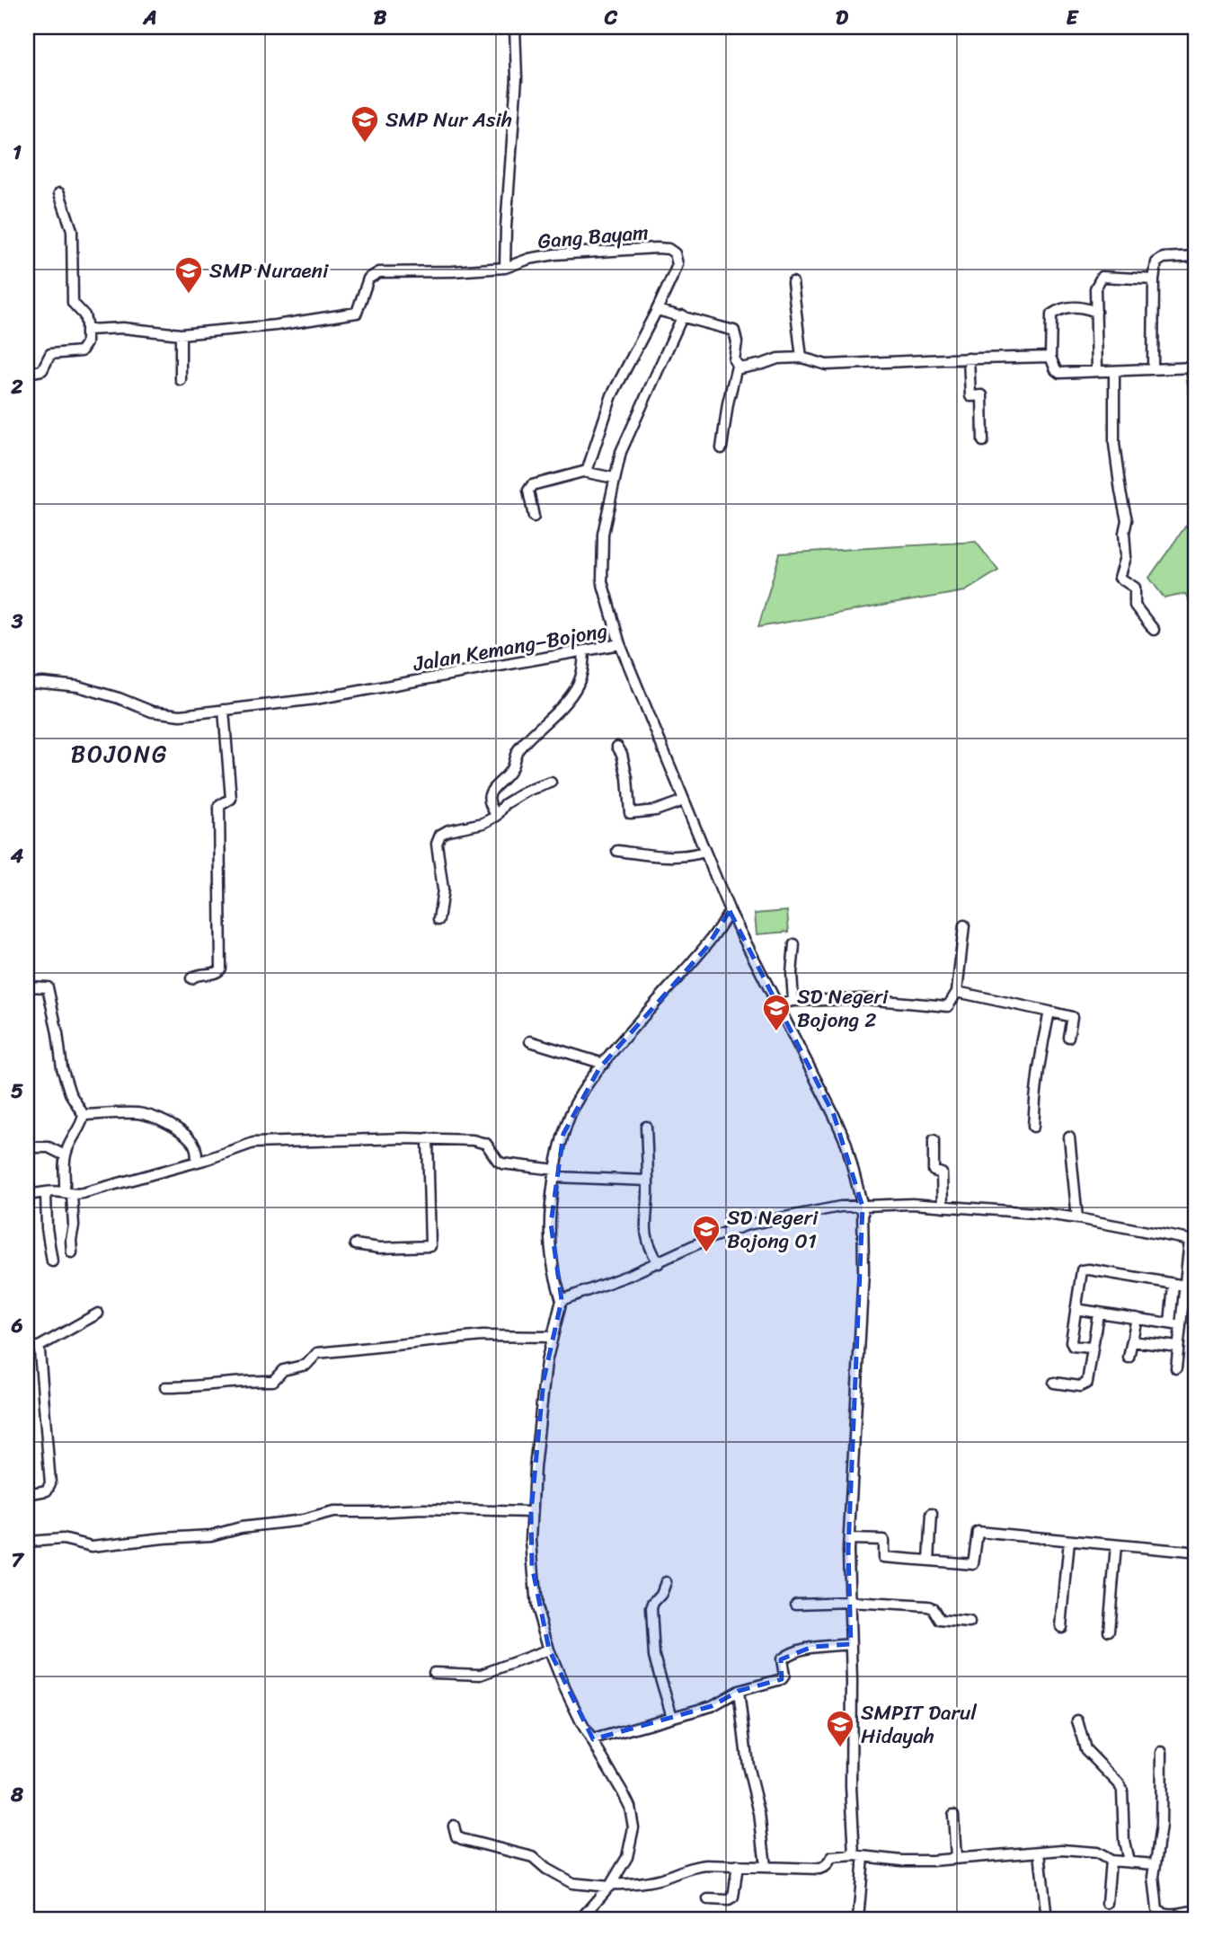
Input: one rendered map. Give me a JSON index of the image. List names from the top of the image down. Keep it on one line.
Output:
{"streets":{"street":["Gang Bayam","Jalan Kemang–Bojong"]},"districts":["BOJONG"],"places":{"school or university":["SMP Nur Asih","SMP Nuraeni","SD Negeri Bojong 2","SD Negeri Bojong 01","SMPIT Darul Hidayah"]},"grid":{"columns":["A","B","C","D","E"],"rows":["1","2","3","4","5","6","7","8"]}}
